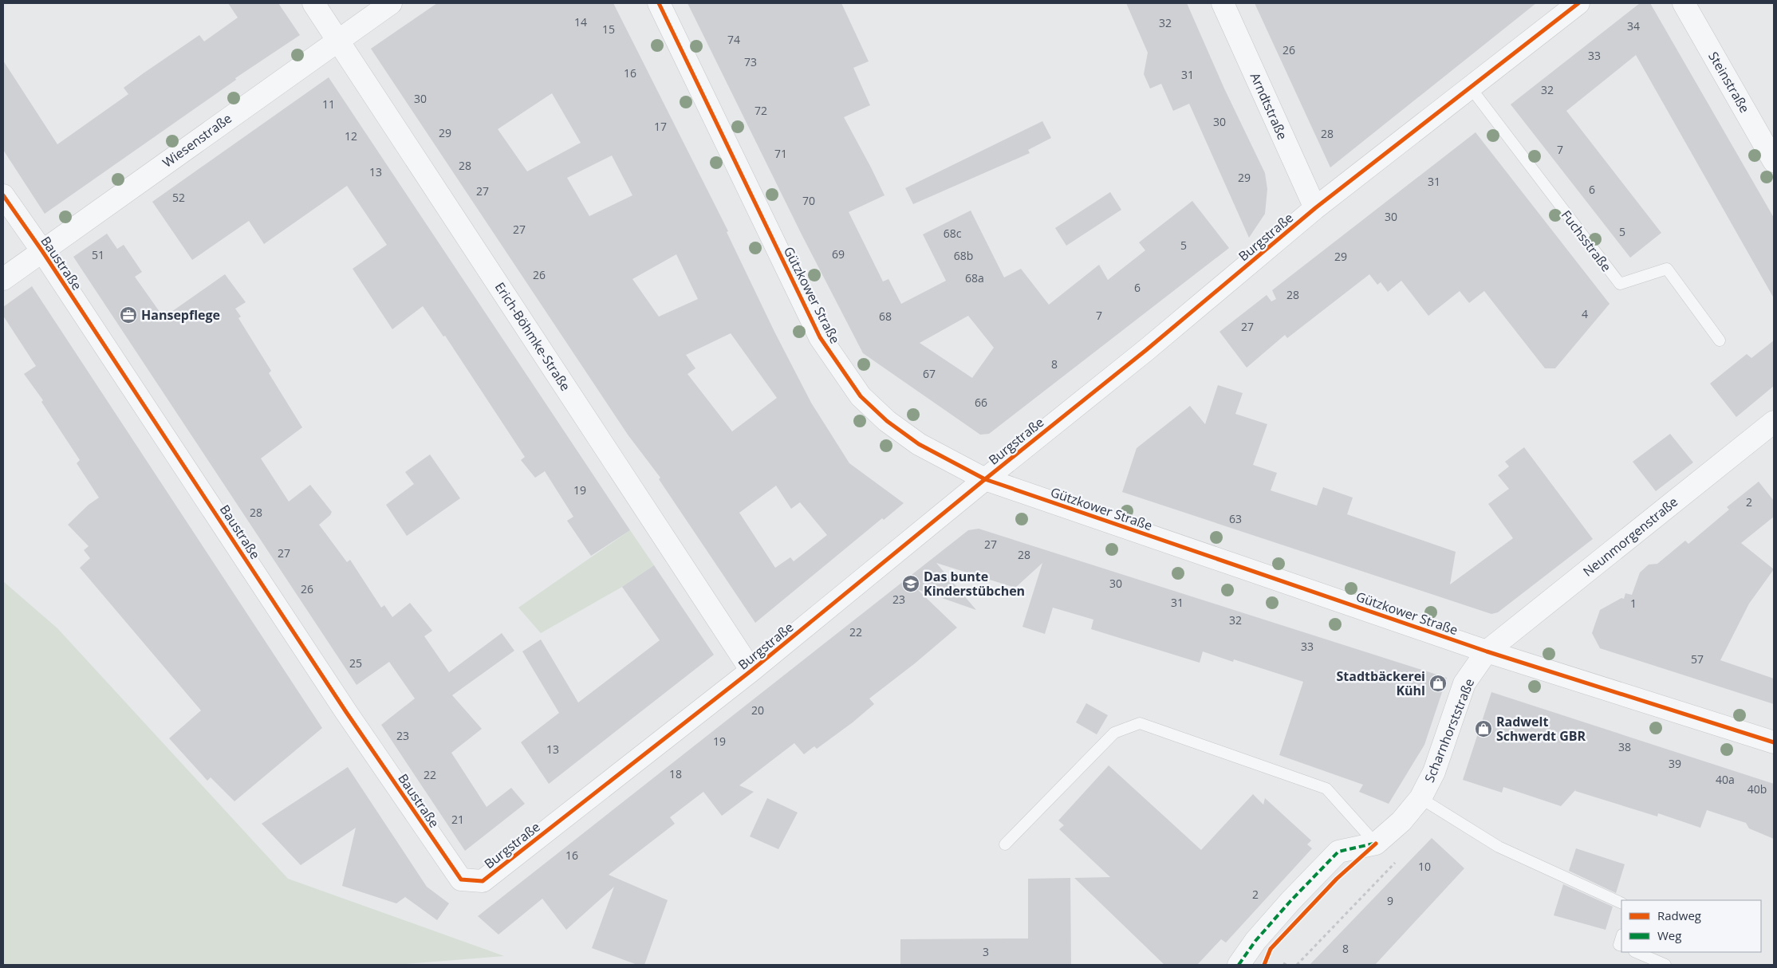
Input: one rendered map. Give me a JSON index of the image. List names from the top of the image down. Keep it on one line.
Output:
{"streets":{"street":["Steinstraße","Arndtstraße","Wiesenstraße","Burgstraße","Baustraße","Gützkower Straße","Erich-Böhmke-Straße","Neunmorgenstraße","Scharnhorststraße"],"lane":["Fuchsstraße"]},"crossings":[["Arndtstraße","Burgstraße"],["Wiesenstraße","Baustraße"],["Wiesenstraße","Erich-Böhmke-Straße"],["Burgstraße","Fuchsstraße"],["Burgstraße","Baustraße"],["Burgstraße","Gützkower Straße"],["Burgstraße","Erich-Böhmke-Straße"],["Gützkower Straße","Neunmorgenstraße"],["Gützkower Straße","Scharnhorststraße"],["Neunmorgenstraße","Scharnhorststraße"]],"places":{"office":["Hansepflege"],"school or university":["Das bunte Kinderstübchen"],"shop":["Stadtbäckerei Kühl","Radwelt Schwerdt GBR"]},"house_numbers":["14","32","34","15","74","26","33","73","16","31","32","30","11","72","30","17","29","28","12","7","71","28","13","29","31","6","27","52","70","30","27","5","68c","5","69","51","68b","29","26","68a","6","28","4","7","68","27","8","67","66","19","2","28","63","27","27","28","30","26","23","31","1","32","22","33","57","25","20","23","19","38","13","39","18","22","40a","40b","21","16","10","2","9","8","3"],"legend":["Radweg","Weg"]}
